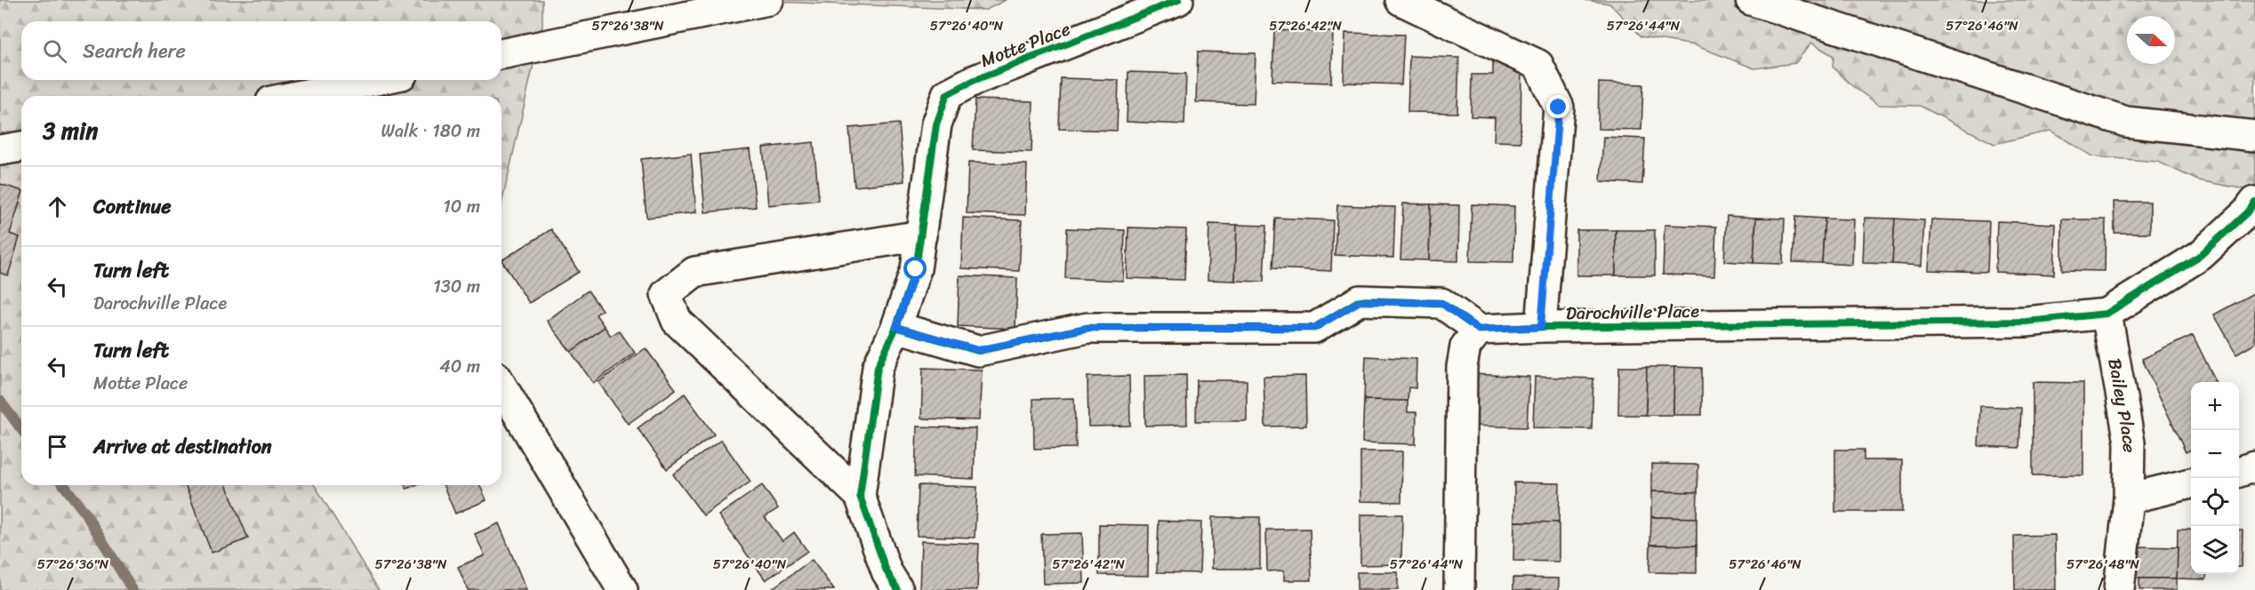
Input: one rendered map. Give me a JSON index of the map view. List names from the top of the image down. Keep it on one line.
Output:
{"streets":{"street":["Motte Place","Darochville Place","Bailey Place"]},"crossings":[["Darochville Place","Bailey Place"]],"north":"right","page":{"search":"Search here","heading":["3 min","Walk · 180 m"],"list":[["Continue","10 m"],["Turn left","Darochville Place","130 m"],["Turn left","Motte Place","40 m"],"Arrive at destination"],"map_buttons":["+","−"]},"coordinates":["57°26'38\"N","57°26'40\"N","57°26'42\"N","57°26'44\"N","57°26'46\"N","57°26'36\"N","57°26'48\"N"]}
